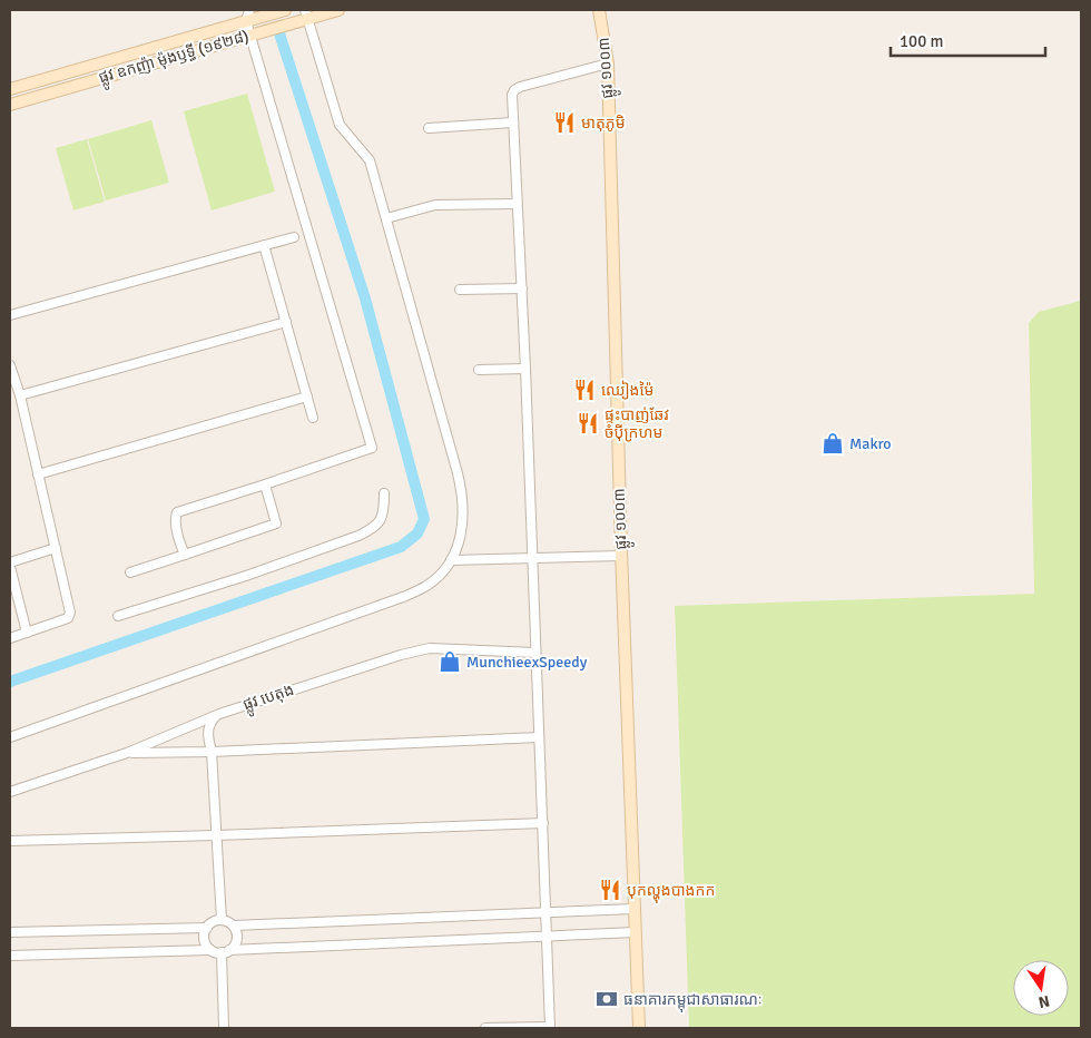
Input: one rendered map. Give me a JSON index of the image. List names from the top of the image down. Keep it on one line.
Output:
{"streets":{"main road":["ផ្លូវ ឧកញ៉ា ម៉ុងឫទ្ធី (១៩២៨)","ផ្លូវ ១០០៣"],"street":["ផ្លូវ បេតុង"]},"places":{"restaurant":["មាតុភូមិ","ឈៀងម៉ៃ","ផ្ទះបាញ់ឆែវ ចំប៉ីក្រហម","បុកល្ហុងបាងកក"],"shop":["Makro","MunchieexSpeedy"],"bank":["ធនាគារកម្ពុជាសាធារណៈ"]},"scale_bar":"100 m","north":"bottom"}
